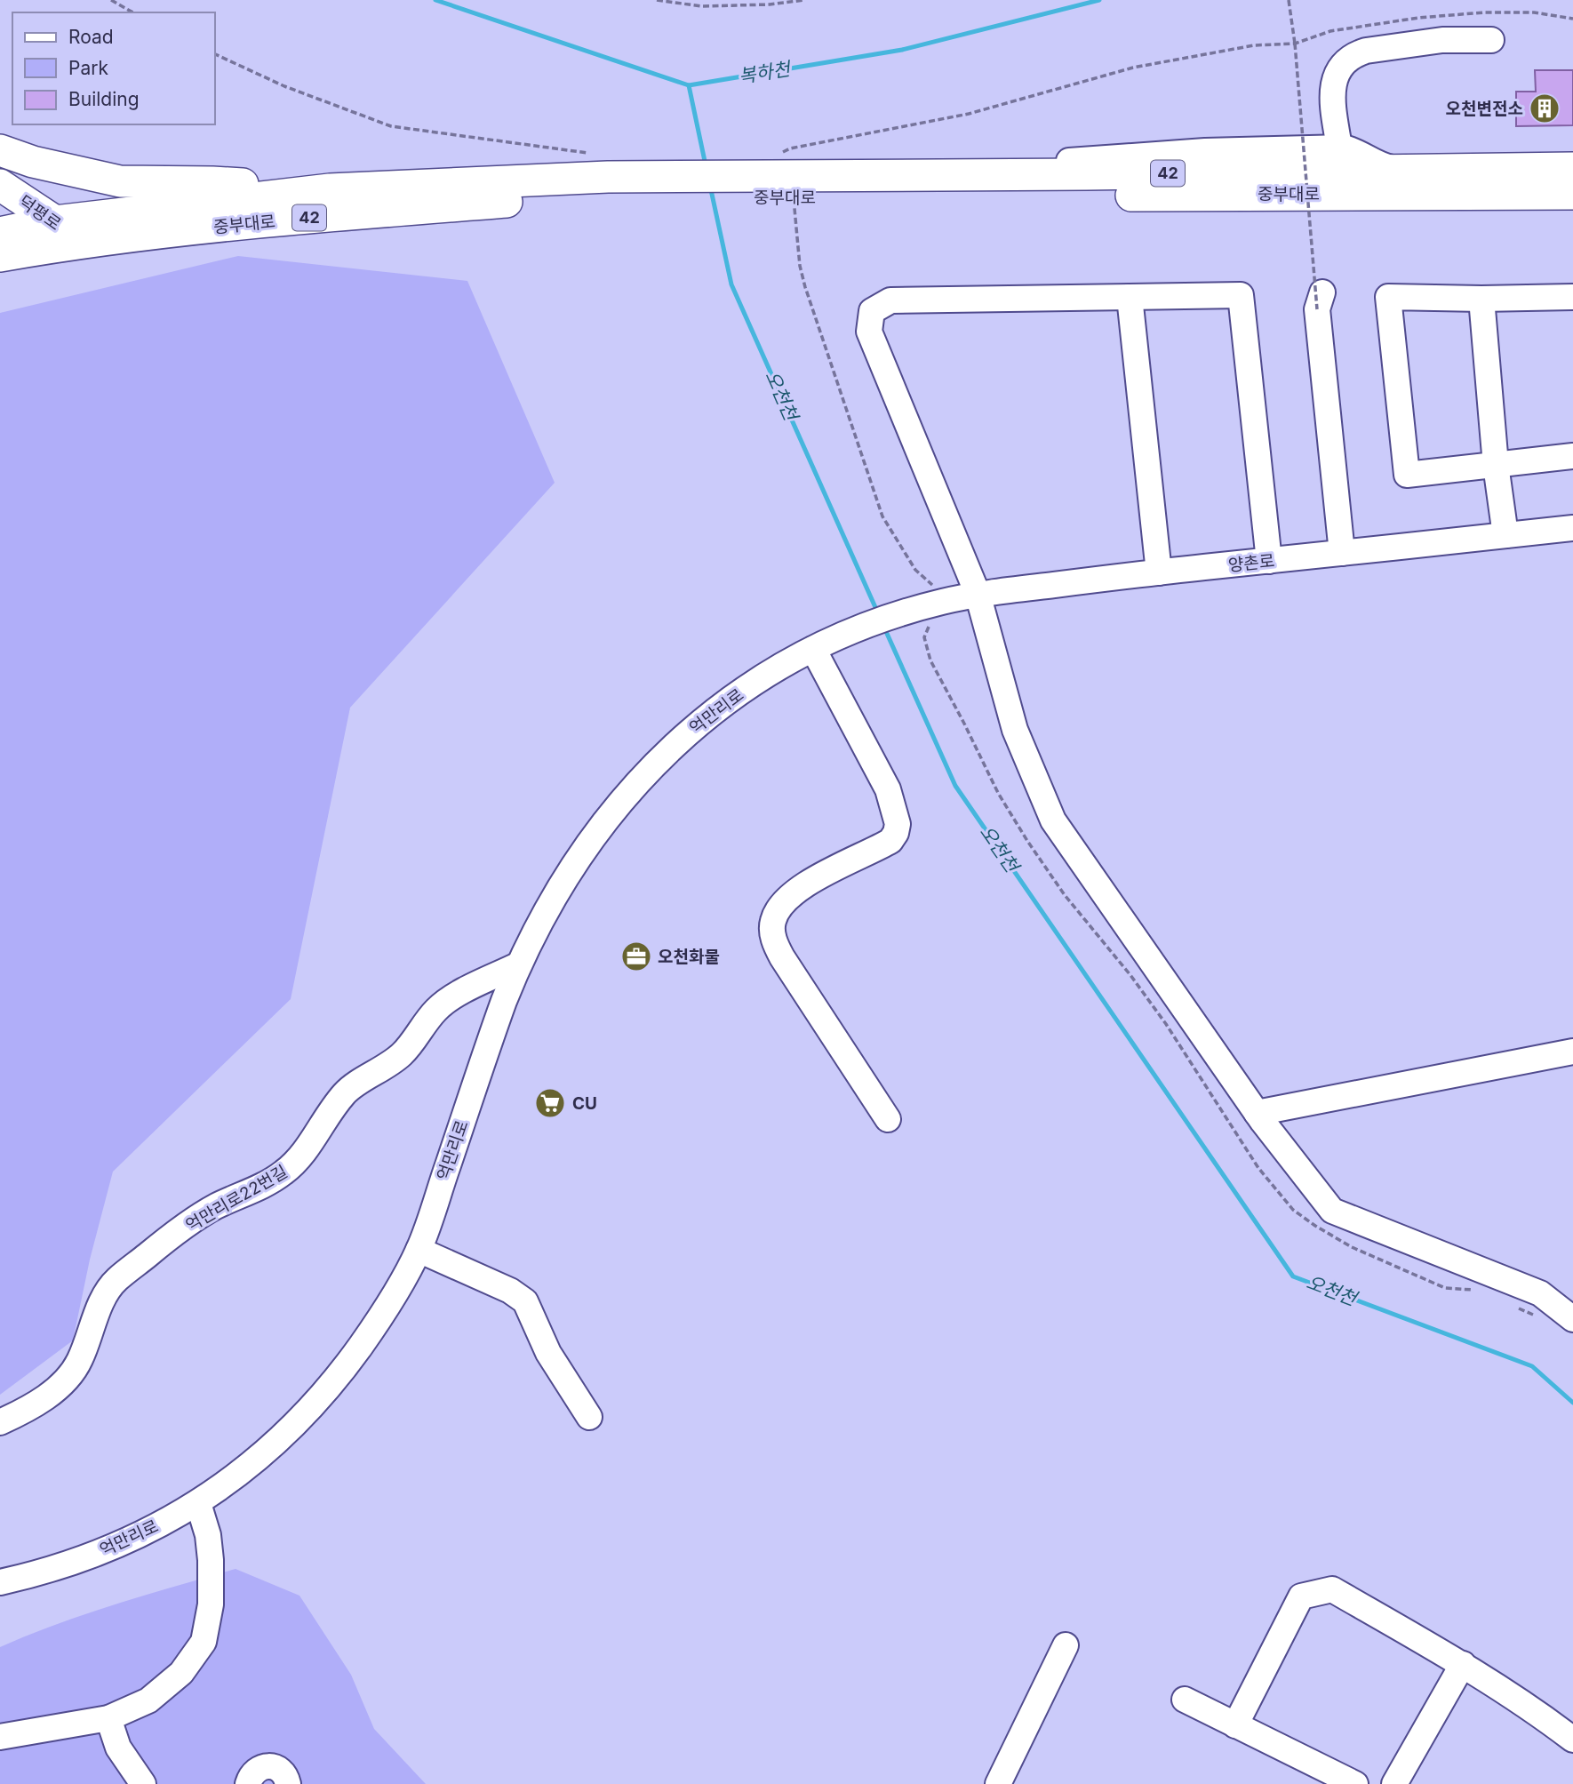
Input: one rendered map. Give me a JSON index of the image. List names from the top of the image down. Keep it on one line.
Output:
{"streets":{"main road":["42","중부대로","덕평로"],"street":["양촌로","억만리로","억만리로22번길"]},"crossings":[["중부대로","덕평로"],["양촌로","억만리로"],["억만리로","억만리로22번길"]],"water":["복하천","오천천"],"places":{"building":["오천변전소"],"office":["오천화물"],"supermarket":["CU"]},"legend":["Road","Park","Building"]}
